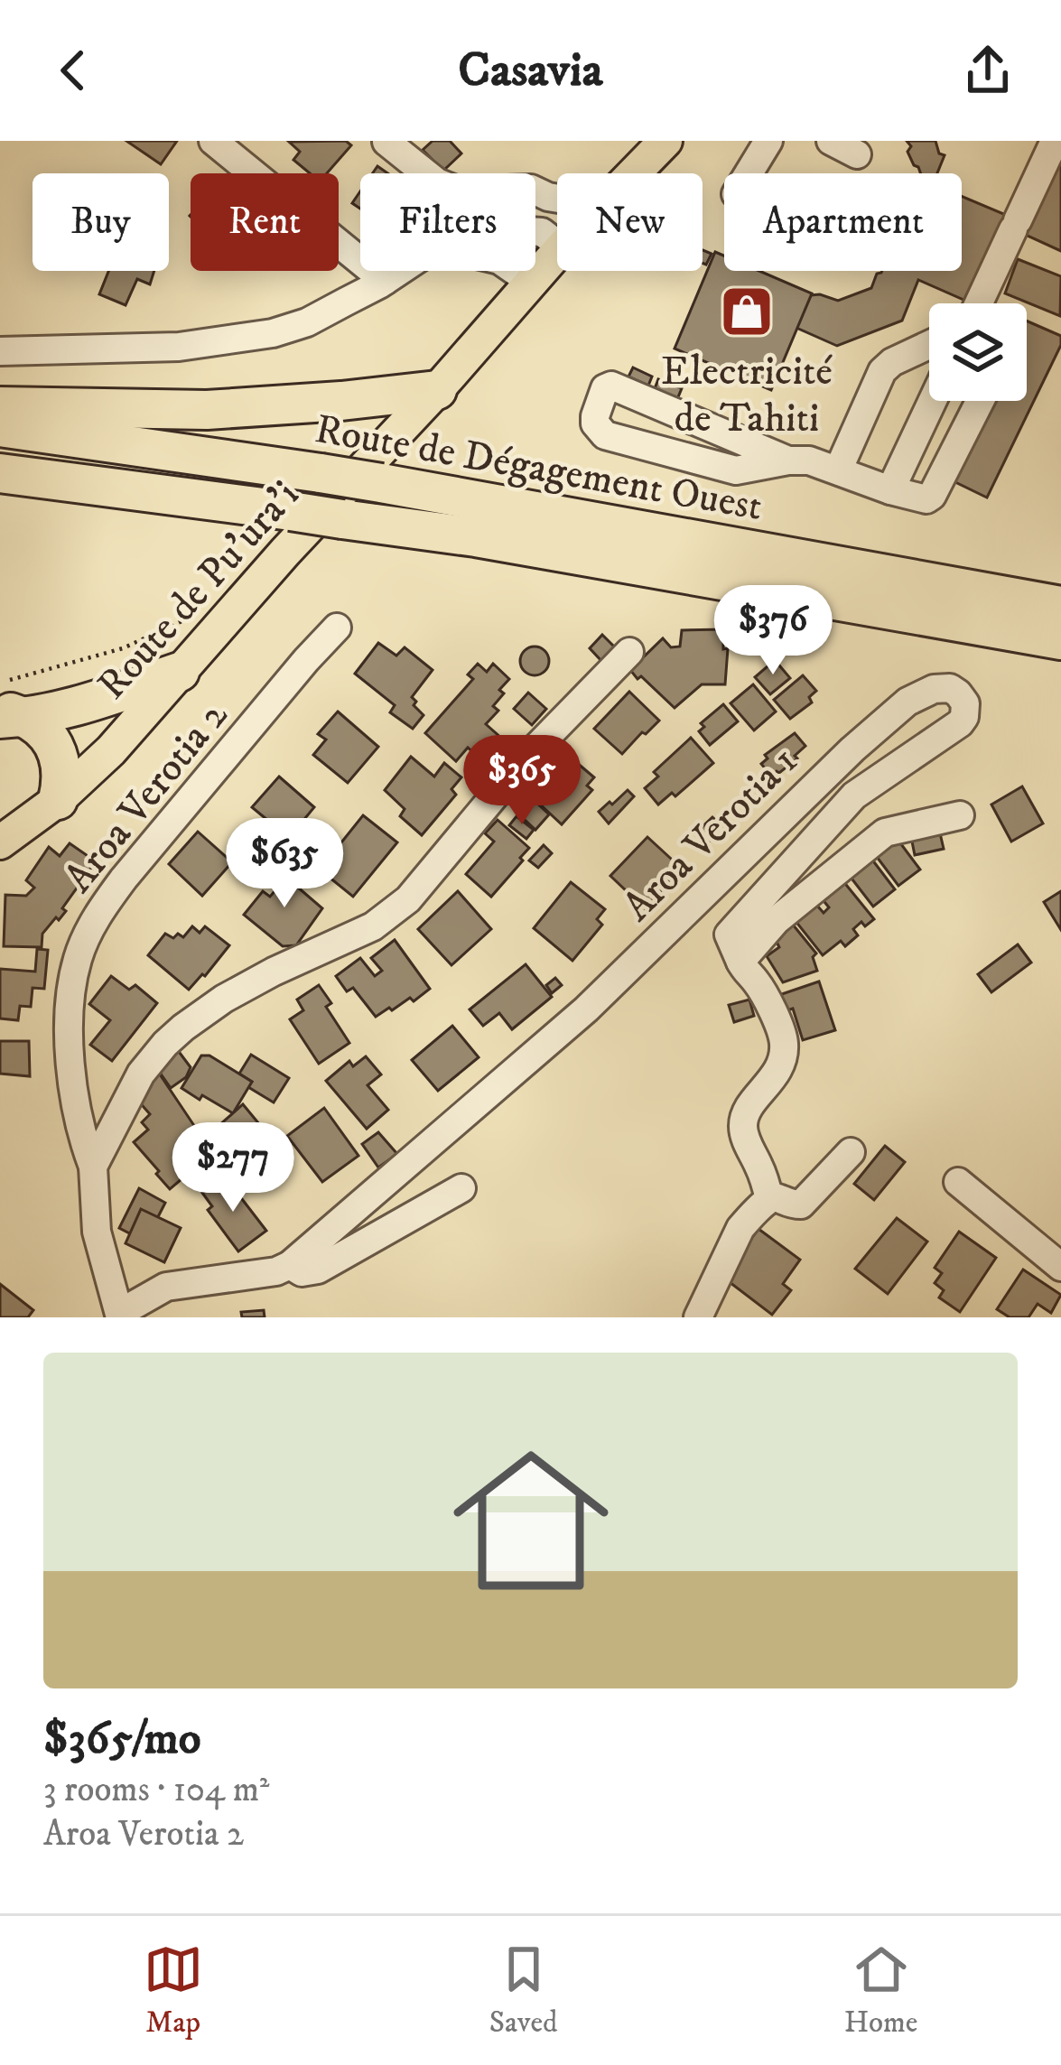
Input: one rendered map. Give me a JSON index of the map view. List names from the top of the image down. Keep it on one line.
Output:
{"streets":{"highway":["Route de Dégagement Ouest"],"main road":["Route de Pu'ura'i"],"street":["Aroa Verotia 2","Aroa Verotia 1"]},"crossings":[["Aroa Verotia 2","Aroa Verotia 1"]],"places":{"shop":["Electricité de Tahiti"]},"page":{"header":"Casavia","chip":["Buy","Rent","Filters","New","Apartment"],"price":["$376","$365","$635","$277"],"list":[{"name":"$365/mo","note":"3 rooms · 104 m² · Aroa Verotia 2"}],"tabs":["Map","Saved","Home"]}}
